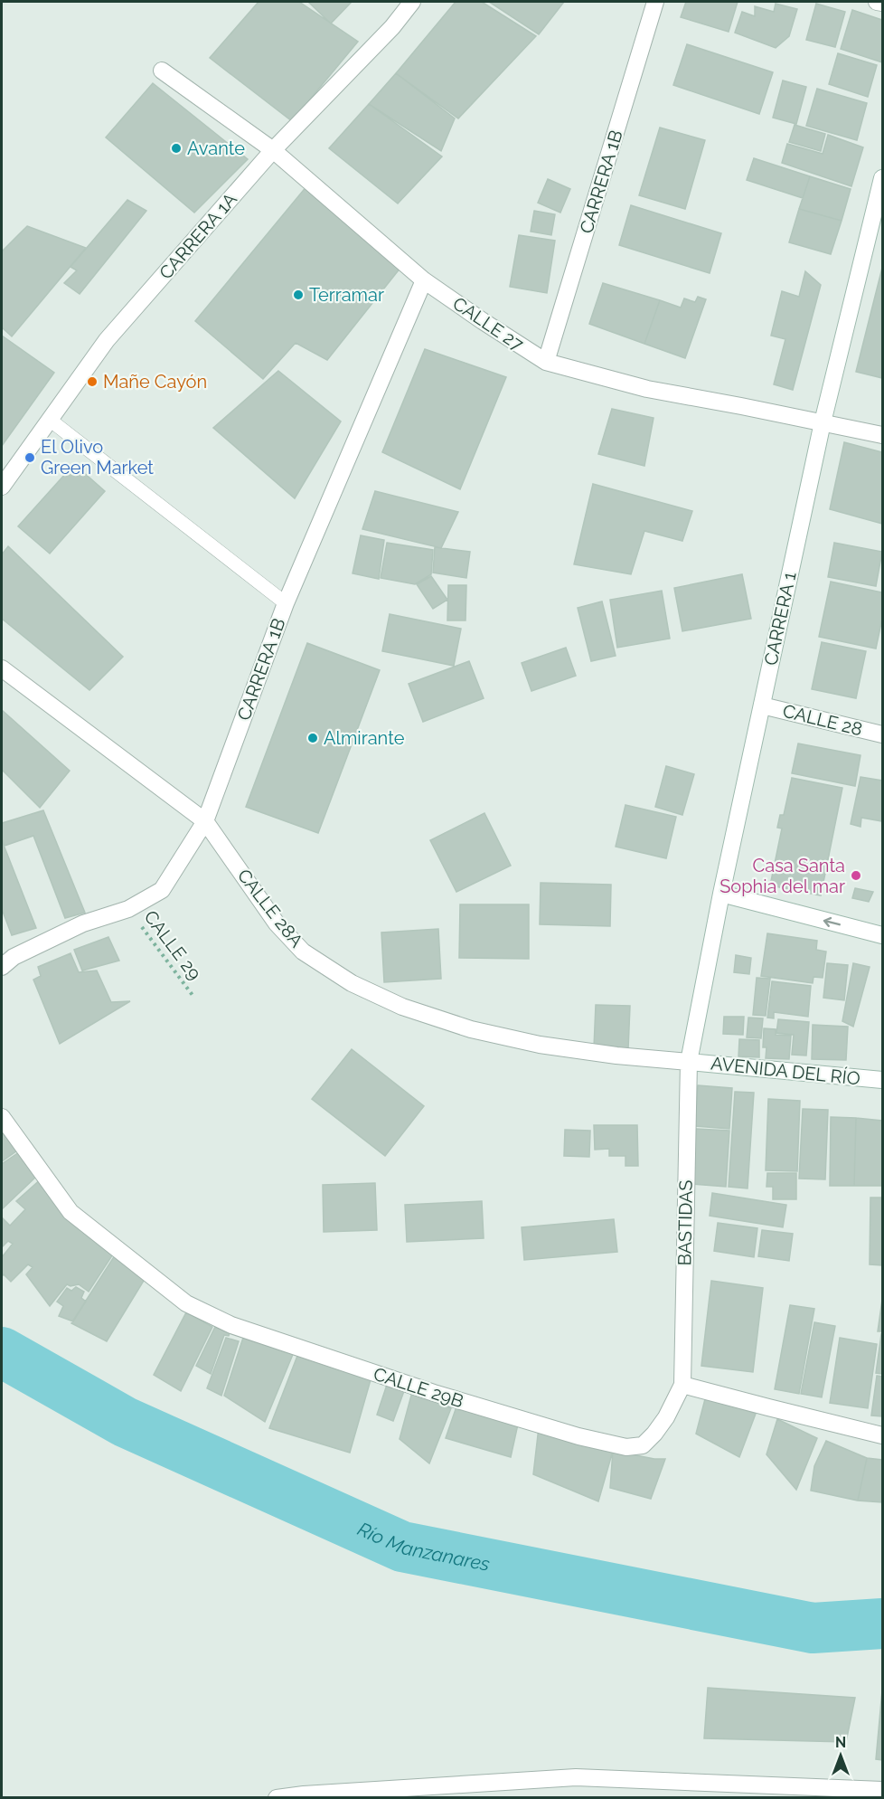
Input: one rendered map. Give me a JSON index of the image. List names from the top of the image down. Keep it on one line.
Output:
{"streets":{"street":["CARRERA 1B","CARRERA 1A","CALLE 27","CARRERA 1","CALLE 28","CALLE 28A","AVENIDA DEL RÍO","BASTIDAS","CALLE 29B"],"path":["CALLE 29"]},"crossings":[["CARRERA 1B","CALLE 27"],["CARRERA 1B","CALLE 28A"],["CARRERA 1B","CALLE 29"],["CARRERA 1A","CALLE 27"],["CALLE 27","CARRERA 1"],["CARRERA 1","CALLE 28"],["CARRERA 1","CALLE 28A"],["CARRERA 1","AVENIDA DEL RÍO"],["CARRERA 1","BASTIDAS"],["CALLE 28A","AVENIDA DEL RÍO"],["CALLE 28A","BASTIDAS"],["AVENIDA DEL RÍO","BASTIDAS"],["BASTIDAS","CALLE 29B"]],"water":["Río Manzanares"],"places":["Avante","Terramar","Mañe Cayón","El Olivo Green Market","Almirante","Casa Santa Sophia del mar"],"north":"top"}
